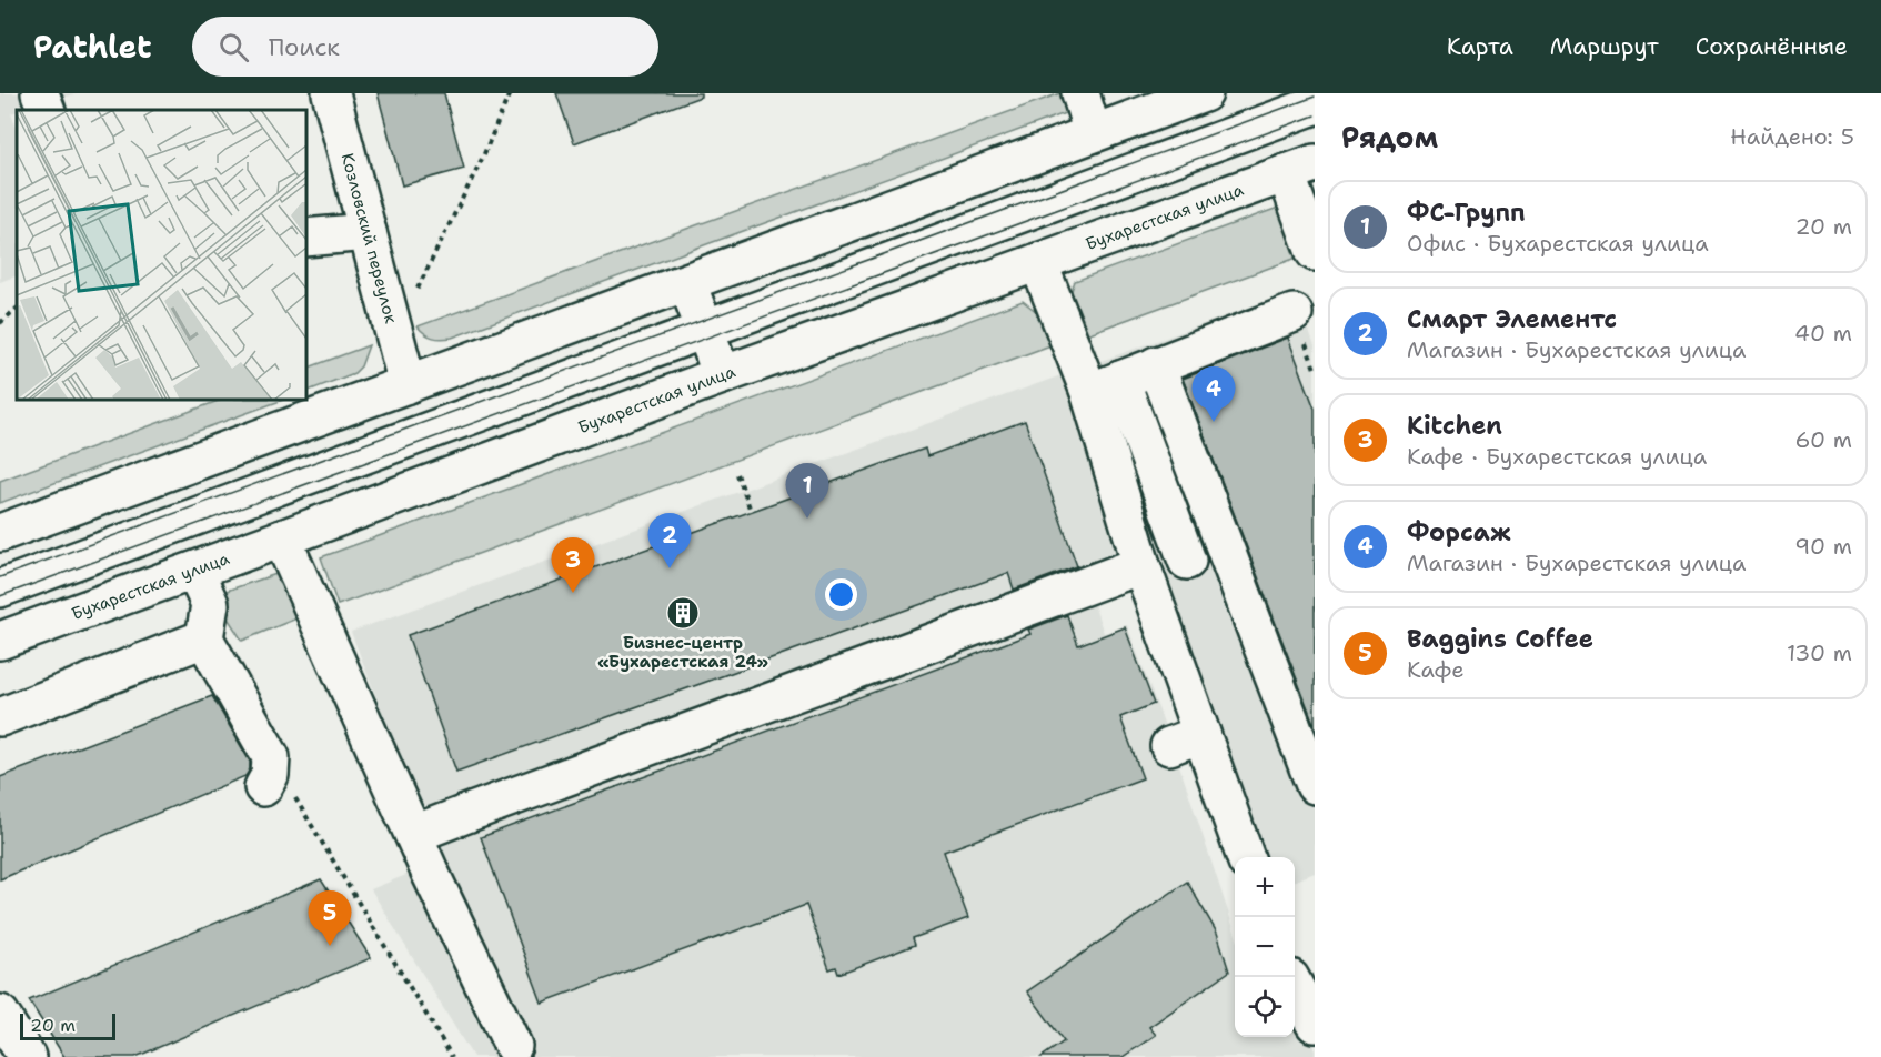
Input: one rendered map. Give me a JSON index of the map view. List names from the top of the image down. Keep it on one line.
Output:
{"streets":{"main road":["Бухарестская улица","Козловский переулок"]},"places":{"building":["Бизнес-центр «Бухарестская 24»"]},"scale_bar":"20 m","page":{"header":"Pathlet","search":"Поиск","nav":["Карта","Маршрут","Сохранённые"],"heading":["Рядом","Найдено: 5"],"list":[{"mark":"1","name":"ФС-Групп","note":"Офис · Бухарестская улица","value":"20 m"},{"mark":"2","name":"Смарт Элементс","note":"Магазин · Бухарестская улица","value":"40 m"},{"mark":"3","name":"Kitchen","note":"Кафе · Бухарестская улица","value":"60 m"},{"mark":"4","name":"Форсаж","note":"Магазин · Бухарестская улица","value":"90 m"},{"mark":"5","name":"Baggins Coffee","note":"Кафе","value":"130 m"}],"pins":["4","1","2","3","5"],"map_buttons":["+","−"],"scale":"20 m"}}
